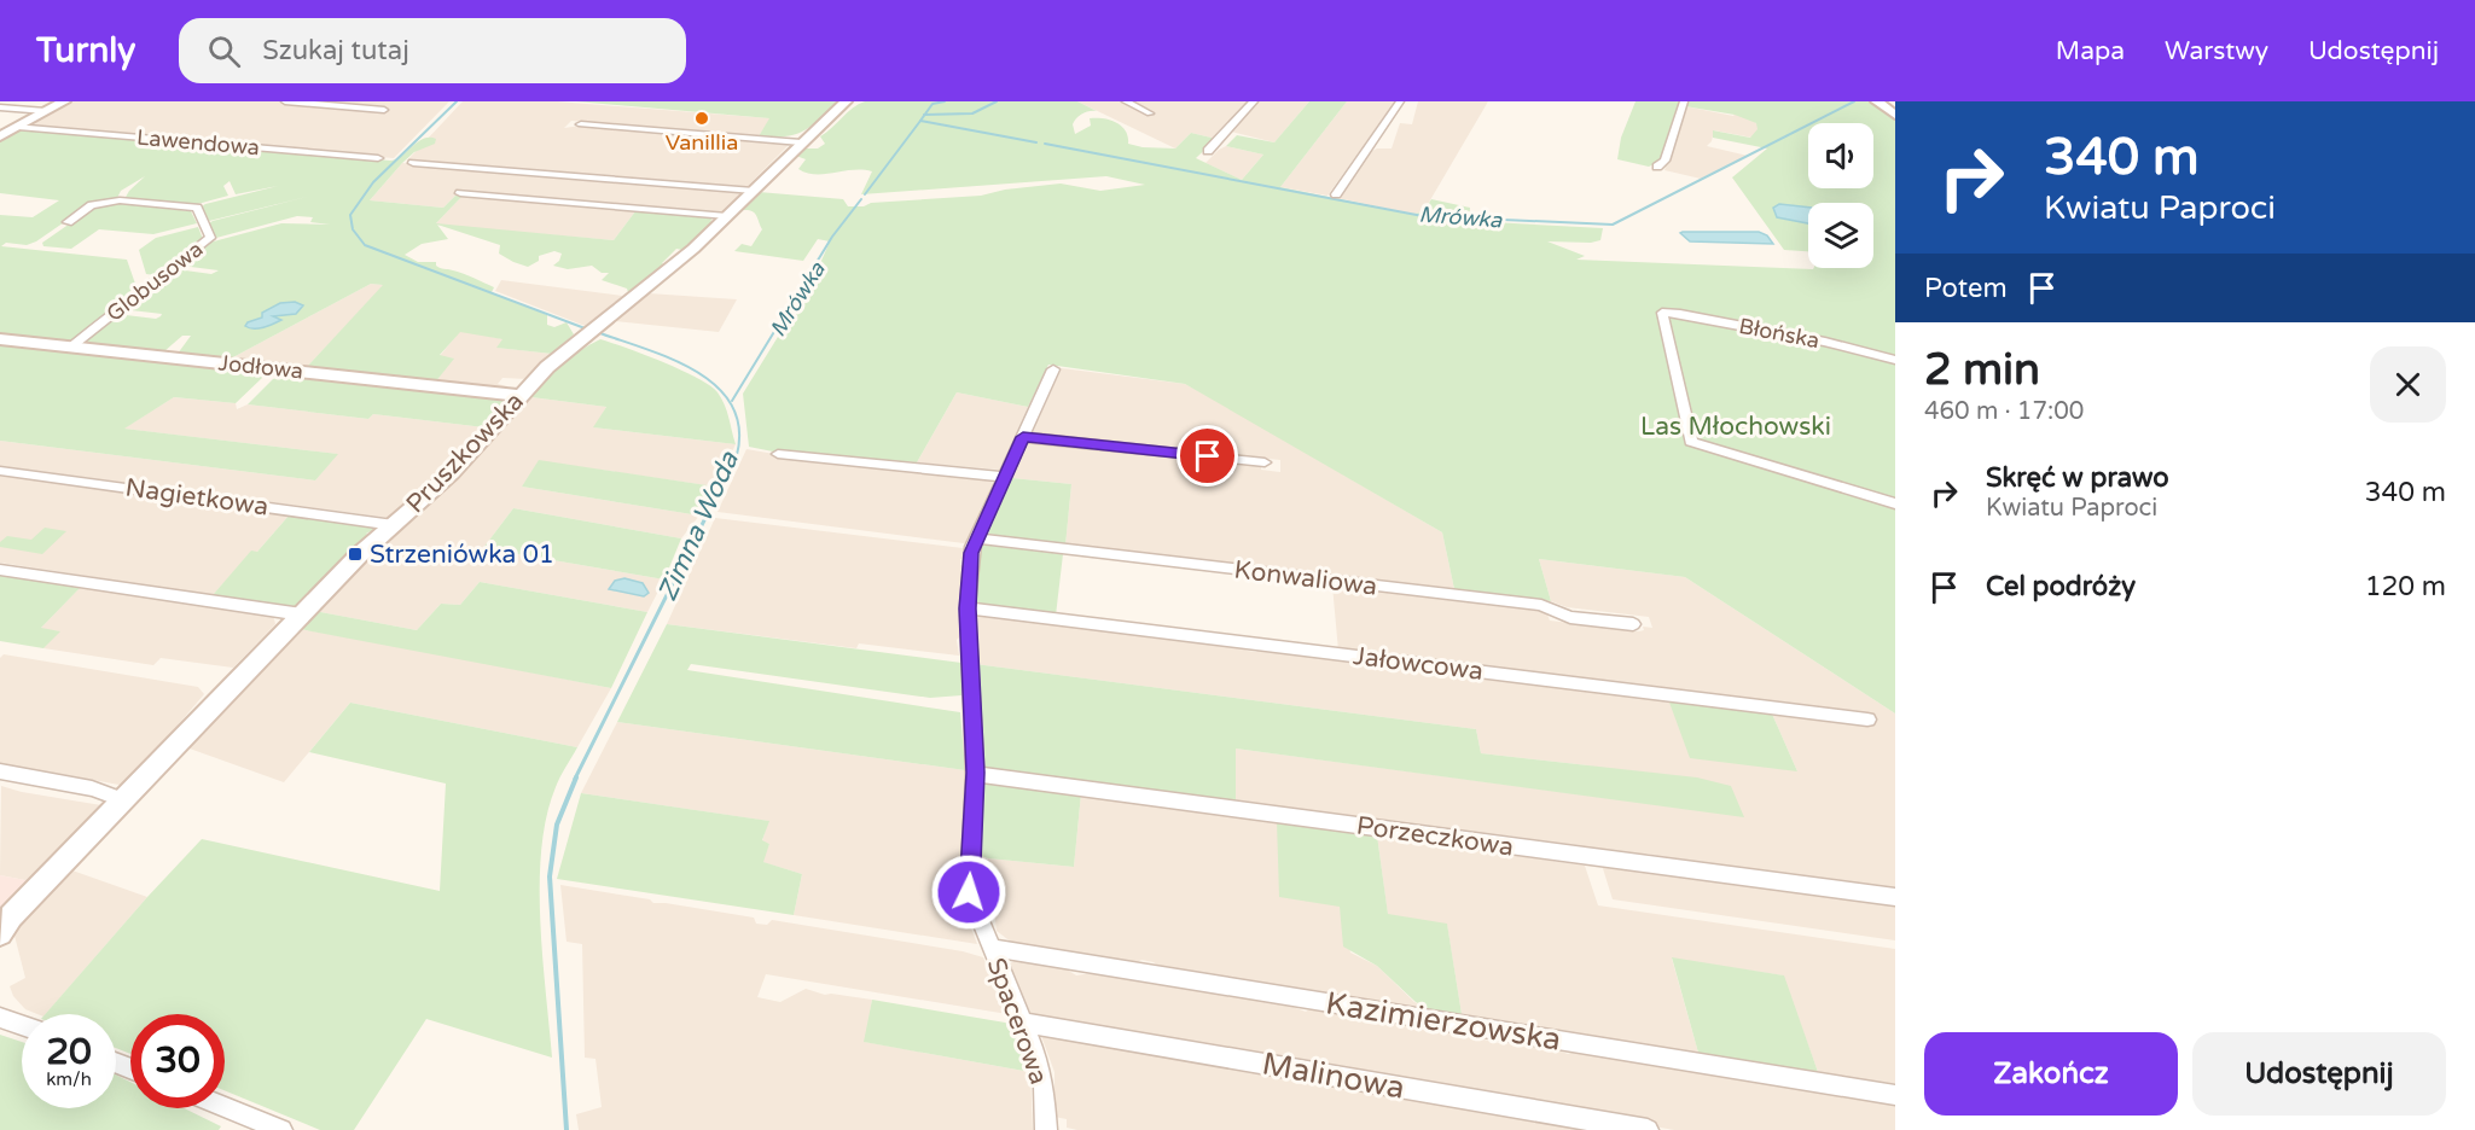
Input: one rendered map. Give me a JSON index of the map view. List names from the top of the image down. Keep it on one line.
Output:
{"streets":{"street":["Lawendowa","Globusowa","Błońska","Jodłowa","Pruszkowska","Nagietkowa","Konwaliowa","Jałowcowa","Porzeczkowa","Spacerowa","Kazimierzowska","Malinowa"]},"crossings":[["Globusowa","Jodłowa"],["Jodłowa","Pruszkowska"],["Pruszkowska","Nagietkowa"],["Konwaliowa","Spacerowa"],["Jałowcowa","Spacerowa"],["Porzeczkowa","Spacerowa"],["Spacerowa","Kazimierzowska"],["Spacerowa","Malinowa"]],"water":["Mrówka","Zimna Woda"],"parks":["Las Młochowski"],"places":{"other":["Vanillia"],"transit":["Strzeniówka 01"]},"page":{"header":"Turnly","search":"Szukaj tutaj","nav":["Mapa","Warstwy","Udostępnij"],"turn":["340 m","Kwiatu Paproci"],"then":"Potem","heading":["2 min","460 m · 17:00"],"list":[{"name":"Skręć w prawo","note":"Kwiatu Paproci","value":"340 m"},{"name":"Cel podróży","value":"120 m"}],"speed":"20 km/h","limit":"30","buttons":["Zakończ","Udostępnij"]}}
